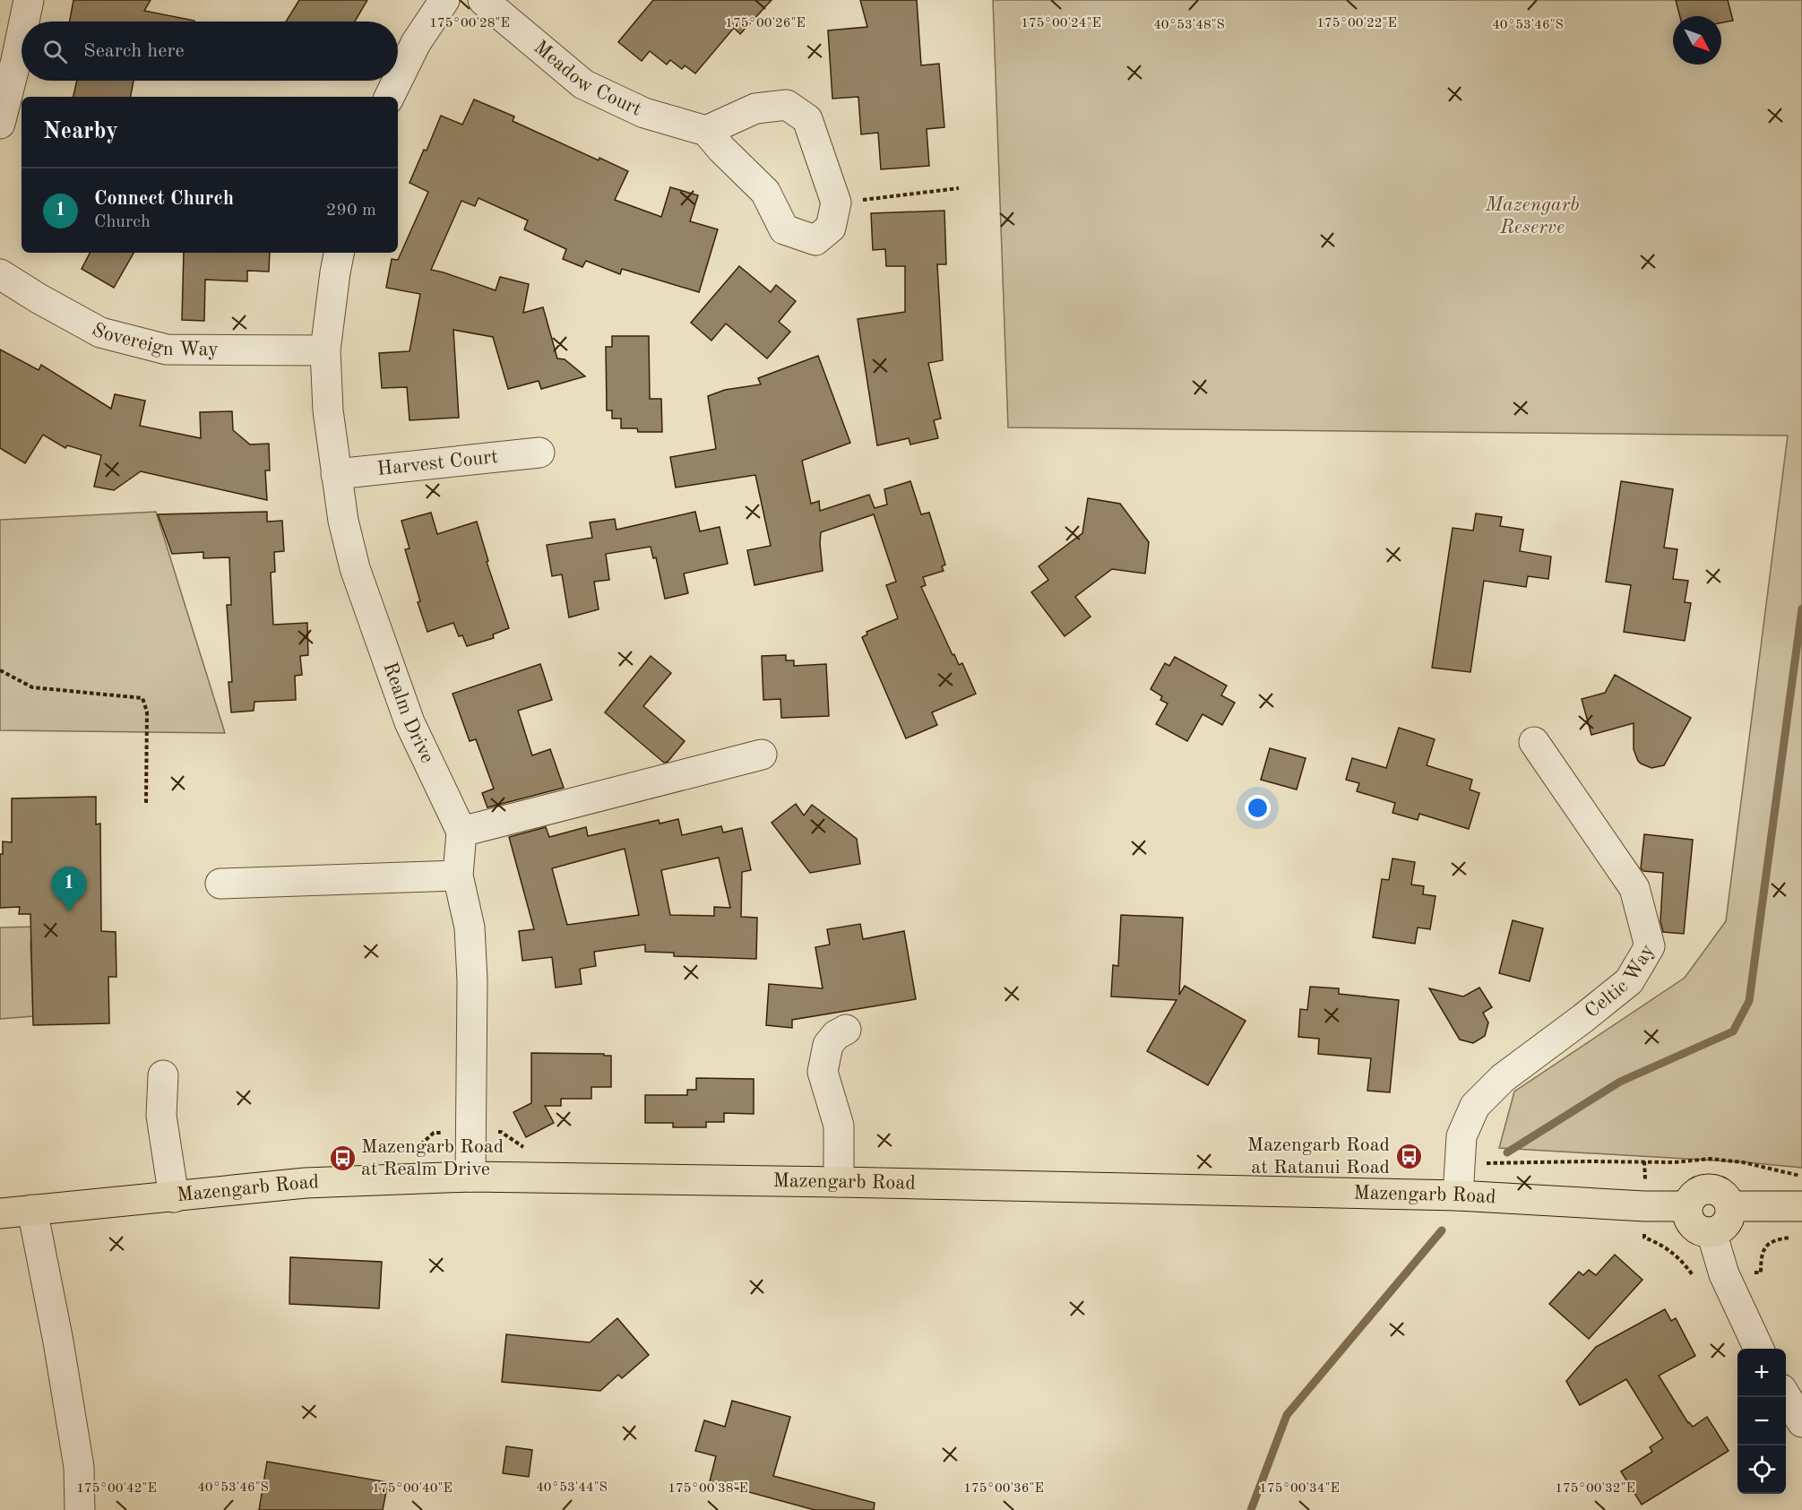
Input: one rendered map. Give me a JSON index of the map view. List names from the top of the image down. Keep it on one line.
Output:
{"streets":{"main road":["Mazengarb Road"],"street":["Meadow Court","Sovereign Way","Harvest Court","Realm Drive","Celtic Way"]},"crossings":[["Sovereign Way","Realm Drive"],["Harvest Court","Realm Drive"],["Realm Drive","Mazengarb Road"],["Celtic Way","Mazengarb Road"]],"parks":["Mazengarb Reserve"],"places":{"bus stop":["Mazengarb Road at Ratanui Road","Mazengarb Road at Realm Drive"]},"north":"bottom right","page":{"search":"Search here","heading":"Nearby","list":[{"mark":"1","name":"Connect Church","note":"Church","value":"290 m"}],"pins":"1","map_buttons":["+","−"]},"coordinates":["175°00'28\"E","175°00'26\"E","175°00'24\"E","175°00'22\"E","40°53'48\"S","40°53'46\"S","40°53'44\"S","175°00'42\"E","175°00'40\"E","175°00'38\"E","175°00'36\"E","175°00'34\"E","175°00'32\"E"]}
